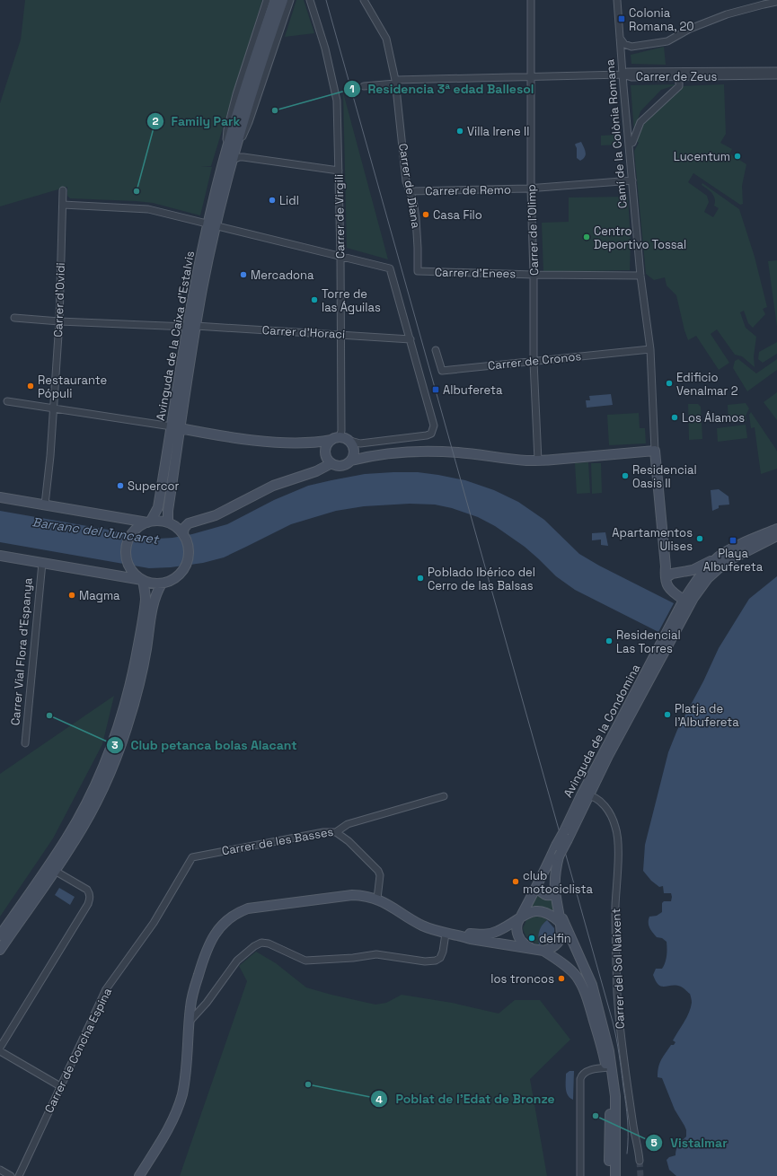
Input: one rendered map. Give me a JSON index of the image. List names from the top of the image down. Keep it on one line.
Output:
{"streets":{"main road":["Camí de la Colònia Romana","Avinguda de la Caixa d'Estalvis","Avinguda de la Condomina"],"street":["Carrer de Zeus","Carrer de Diana","Carrer de Remo","Carrer de Virgili","Carrer de l'Olimp","Carrer d'Enees","Carrer d'Ovidi","Carrer d'Horaci","Carrer de Cronos","Carrer Vial Flora d'Espanya","Carrer de les Basses","Carrer del Sol Naixent","Carrer de Concha Espina"]},"crossings":[["Carrer de Zeus","Camí de la Colònia Romana"],["Camí de la Colònia Romana","Carrer de Remo"],["Camí de la Colònia Romana","Carrer d'Enees"],["Camí de la Colònia Romana","Carrer de Cronos"],["Carrer de Diana","Carrer de Remo"],["Carrer de Diana","Carrer d'Enees"],["Carrer de Remo","Carrer de l'Olimp"],["Carrer de Virgili","Carrer d'Horaci"],["Carrer de l'Olimp","Carrer d'Enees"],["Carrer de l'Olimp","Carrer de Cronos"],["Carrer d'Ovidi","Carrer d'Horaci"],["Carrer d'Horaci","Avinguda de la Caixa d'Estalvis"],["Avinguda de la Condomina","Carrer del Sol Naixent"],["Carrer de les Basses","Carrer de Concha Espina"]],"water":["Barranc del Juncaret"],"places":{"transit":["Colonia Romana, 20","Albufereta","Playa Albufereta"],"other":["Residencia 3ª edad Ballesol","Villa Irene II","Lucentum","Family Park","Lidl","Casa Filo","Centro Deportivo Tossal","Mercadona","Torre de las Águilas","Edificio Venalmar 2","Restaurante Pópuli","Los Álamos","Residencial Oasis II","Supercor","Apartamentos Ulises","Poblado Ibérico del Cerro de las Balsas","Magma","Residencial Las Torres","Platja de l'Albufereta","Club petanca bolas Alacant","club motociclista","delfin","los troncos","Poblat de l'Edat de Bronze","Vistalmar"]}}
